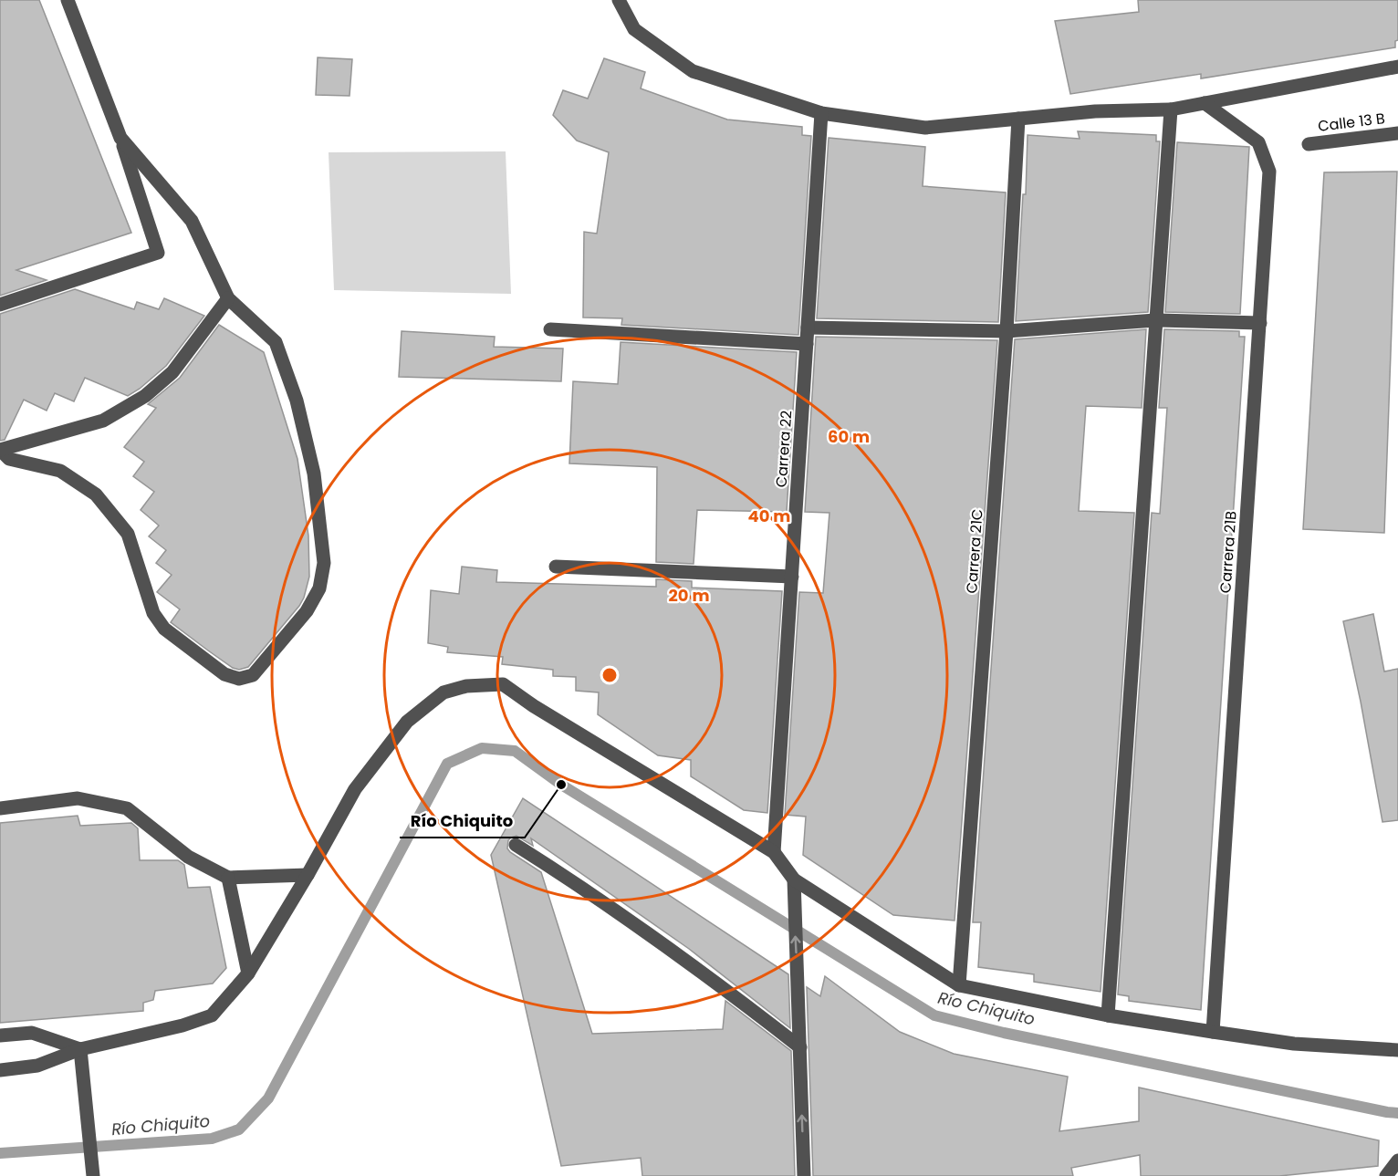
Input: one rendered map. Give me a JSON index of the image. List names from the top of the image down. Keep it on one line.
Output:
{"streets":{"street":["Calle 13 B","Carrera 22","Carrera 21C","Carrera 21B"]},"water":["Río Chiquito"],"places":["Río Chiquito"],"rings":["60 m","40 m","20 m"]}
